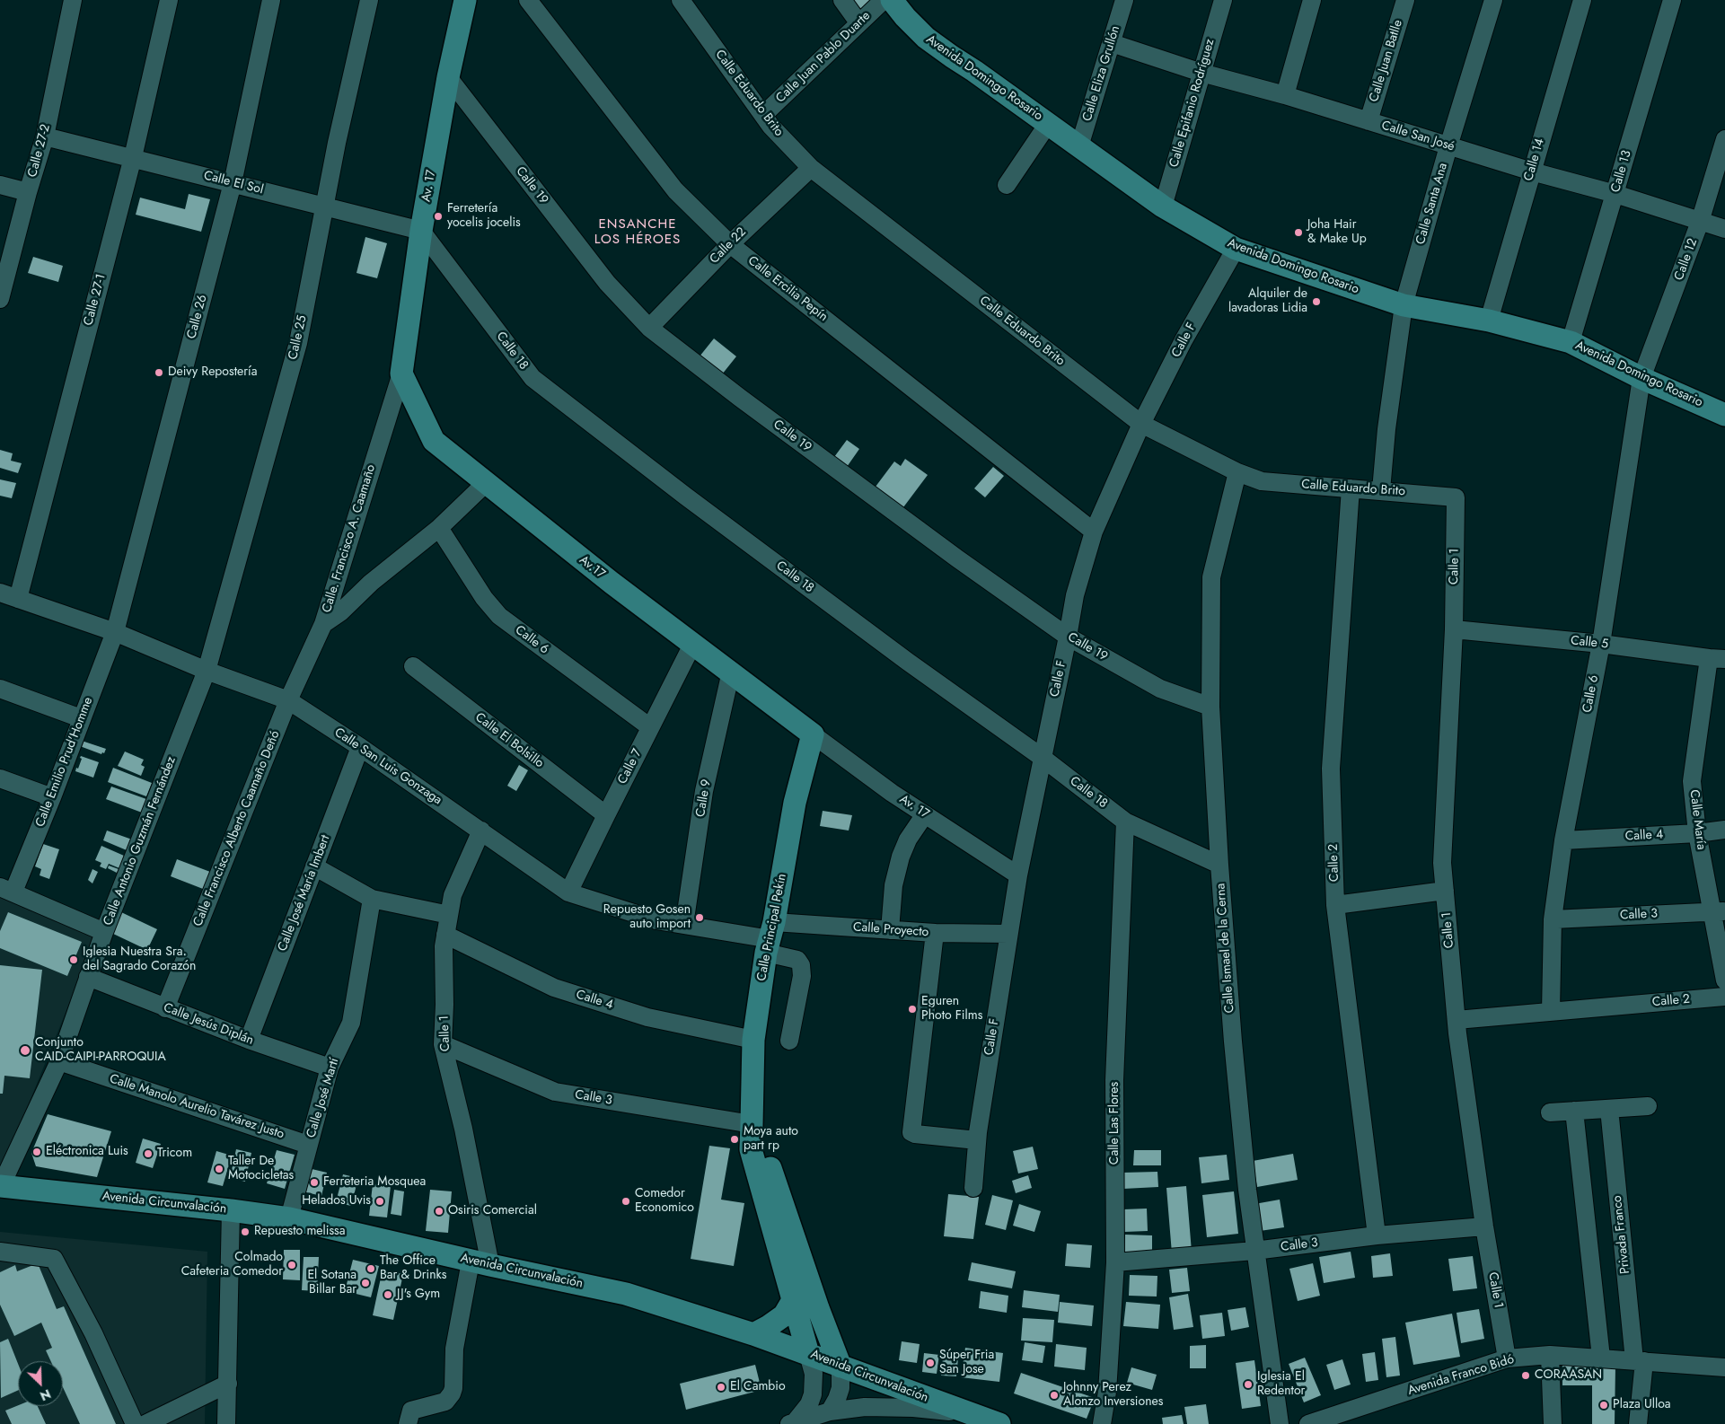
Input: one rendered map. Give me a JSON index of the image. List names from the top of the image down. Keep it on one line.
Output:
{"streets":{"main road":["Avenida Domingo Rosario","Av. 17","Av.17","Calle Principal Pekín","Avenida Circunvalación"],"street":["Calle Juan Pablo Duarte","Calle Juan Batlle","Calle Eliza Grullón","Calle Eduardo Brito","Calle Epifanio Rodríguez","Calle San José","Calle 27-2","Calle 14","Calle 13","Calle El Sol","Calle 19","Calle Santa Ana","Calle 22","Calle 12","Calle Ercilia Pepín","Calle 27-1","Calle 26","Calle 25","Calle F","Calle 18","Calle. Francisco A. Caamaño","Calle 1","Calle 6","Calle 5","Calle El Bolsillo","Calle Emilio Prud'Homme","Calle San Luis Gonzaga","Calle 7","Calle 9","Calle María","Calle Francisco Alberto Caamaño Deñó","Calle 4","Calle Antonio Guzmán Fernández","Calle 2","Calle José María Imbert","Calle 3","Calle Proyecto","Calle Ismael de la Cerna","Calle Jesús Diplán","Calle José Martí","Calle Manolo Aurelio Tavárez Justo","Calle Las Flores","Privada Franco","Avenida Franco Bidó"]},"crossings":[["Calle Juan Pablo Duarte","Calle Eduardo Brito"],["Calle Juan Batlle","Calle San José"],["Calle Eliza Grullón","Avenida Domingo Rosario"],["Calle Eliza Grullón","Calle San José"],["Avenida Domingo Rosario","Calle Epifanio Rodríguez"],["Avenida Domingo Rosario","Calle 14"],["Avenida Domingo Rosario","Calle 13"],["Avenida Domingo Rosario","Calle Santa Ana"],["Avenida Domingo Rosario","Calle 12"],["Avenida Domingo Rosario","Calle F"],["Avenida Domingo Rosario","Calle 6"],["Calle Eduardo Brito","Calle Santa Ana"],["Calle Eduardo Brito","Calle 22"],["Calle Eduardo Brito","Calle F"],["Calle Eduardo Brito","Calle 1"],["Calle Eduardo Brito","Calle 2"],["Calle Eduardo Brito","Calle Ismael de la Cerna"],["Calle Epifanio Rodríguez","Calle San José"],["Calle San José","Calle 14"],["Calle San José","Calle 13"],["Calle San José","Calle Santa Ana"],["Calle San José","Calle 12"],["Calle 27-2","Calle El Sol"],["Calle El Sol","Av. 17"],["Calle El Sol","Calle 27-1"],["Calle El Sol","Calle 26"],["Calle El Sol","Calle 25"],["Calle El Sol","Calle 18"],["Av. 17","Calle 19"],["Av. 17","Calle F"],["Av. 17","Calle 18"],["Av. 17","Calle. Francisco A. Caamaño"],["Av. 17","Av.17"],["Av. 17","Calle Principal Pekín"],["Calle 19","Calle 22"],["Calle 19","Calle F"],["Calle 19","Calle Ismael de la Cerna"],["Calle 22","Calle Ercilia Pepín"],["Calle 12","Calle 6"],["Calle Ercilia Pepín","Calle F"],["Calle 27-1","Calle San Luis Gonzaga"],["Calle 26","Calle Emilio Prud'Homme"],["Calle 26","Calle San Luis Gonzaga"],["Calle 25","Calle San Luis Gonzaga"],["Calle 25","Calle Antonio Guzmán Fernández"],["Calle F","Calle 18"],["Calle F","Calle Proyecto"],["Calle 18","Calle Ismael de la Cerna"],["Calle 18","Calle Las Flores"],["Calle. Francisco A. Caamaño","Av.17"],["Calle. Francisco A. Caamaño","Calle San Luis Gonzaga"],["Calle. Francisco A. Caamaño","Calle Francisco Alberto Caamaño Deñó"],["Calle 1","Calle 5"],["Calle 1","Calle San Luis Gonzaga"],["Calle 1","Calle 4"],["Calle 1","Calle 2"],["Calle 1","Calle 3"],["Calle 1","Avenida Circunvalación"],["Calle 1","Avenida Franco Bidó"],["Av.17","Calle 7"],["Av.17","Calle 9"],["Av.17","Calle Principal Pekín"],["Calle 6","Calle 5"],["Calle 6","Calle 7"],["Calle 6","Calle 4"],["Calle 6","Calle 2"],["Calle 6","Calle 3"],["Calle 5","Calle María"],["Calle El Bolsillo","Calle 7"],["Calle Emilio Prud'Homme","Calle San Luis Gonzaga"],["Calle San Luis Gonzaga","Calle 7"],["Calle San Luis Gonzaga","Calle 9"],["Calle San Luis Gonzaga","Calle Francisco Alberto Caamaño Deñó"],["Calle San Luis Gonzaga","Calle Antonio Guzmán Fernández"],["Calle San Luis Gonzaga","Calle José María Imbert"],["Calle San Luis Gonzaga","Calle Principal Pekín"],["Calle San Luis Gonzaga","Calle Proyecto"],["Calle María","Calle 4"],["Calle María","Calle 3"],["Calle Francisco Alberto Caamaño Deñó","Calle Jesús Diplán"],["Calle 4","Calle Principal Pekín"],["Calle Antonio Guzmán Fernández","Calle Jesús Diplán"],["Calle Antonio Guzmán Fernández","Calle Manolo Aurelio Tavárez Justo"],["Calle Antonio Guzmán Fernández","Avenida Circunvalación"],["Calle 2","Calle 3"],["Calle José María Imbert","Calle Jesús Diplán"],["Calle 3","Calle Principal Pekín"],["Calle 3","Calle Ismael de la Cerna"],["Calle 3","Calle Las Flores"],["Calle Principal Pekín","Calle Proyecto"],["Calle Principal Pekín","Avenida Circunvalación"],["Calle Jesús Diplán","Calle José Martí"],["Calle José Martí","Calle Manolo Aurelio Tavárez Justo"],["Calle José Martí","Avenida Circunvalación"],["Privada Franco","Avenida Franco Bidó"]],"districts":["ENSANCHE LOS HÉROES"],"places":["Ferretería yocelis jocelis","Joha Hair & Make Up","Alquiler de lavadoras Lidia","Deivy Repostería","Repuesto Gosen auto import","Iglesia Nuestra Sra. del Sagrado Corazón","Eguren Photo Films","Conjunto CAID-CAIPI-PARROQUIA","Moya auto part rp","Eléctronica Luis","Tricom","Taller De Motocicletas","Ferreteria Mosquea","Helados Uvis","Comedor Economico","Osiris Comercial","Repuesto melissa","Colmado Cafeteria Comedor","The Office Bar & Drinks","El Sotana Billar Bar","JJ's Gym","Súper Fria San Jose","CORAASAN","Iglesia El Redentor","El Cambio","Johnny Perez Alonzo Inversiones","Plaza Ulloa"],"north":"bottom right"}
